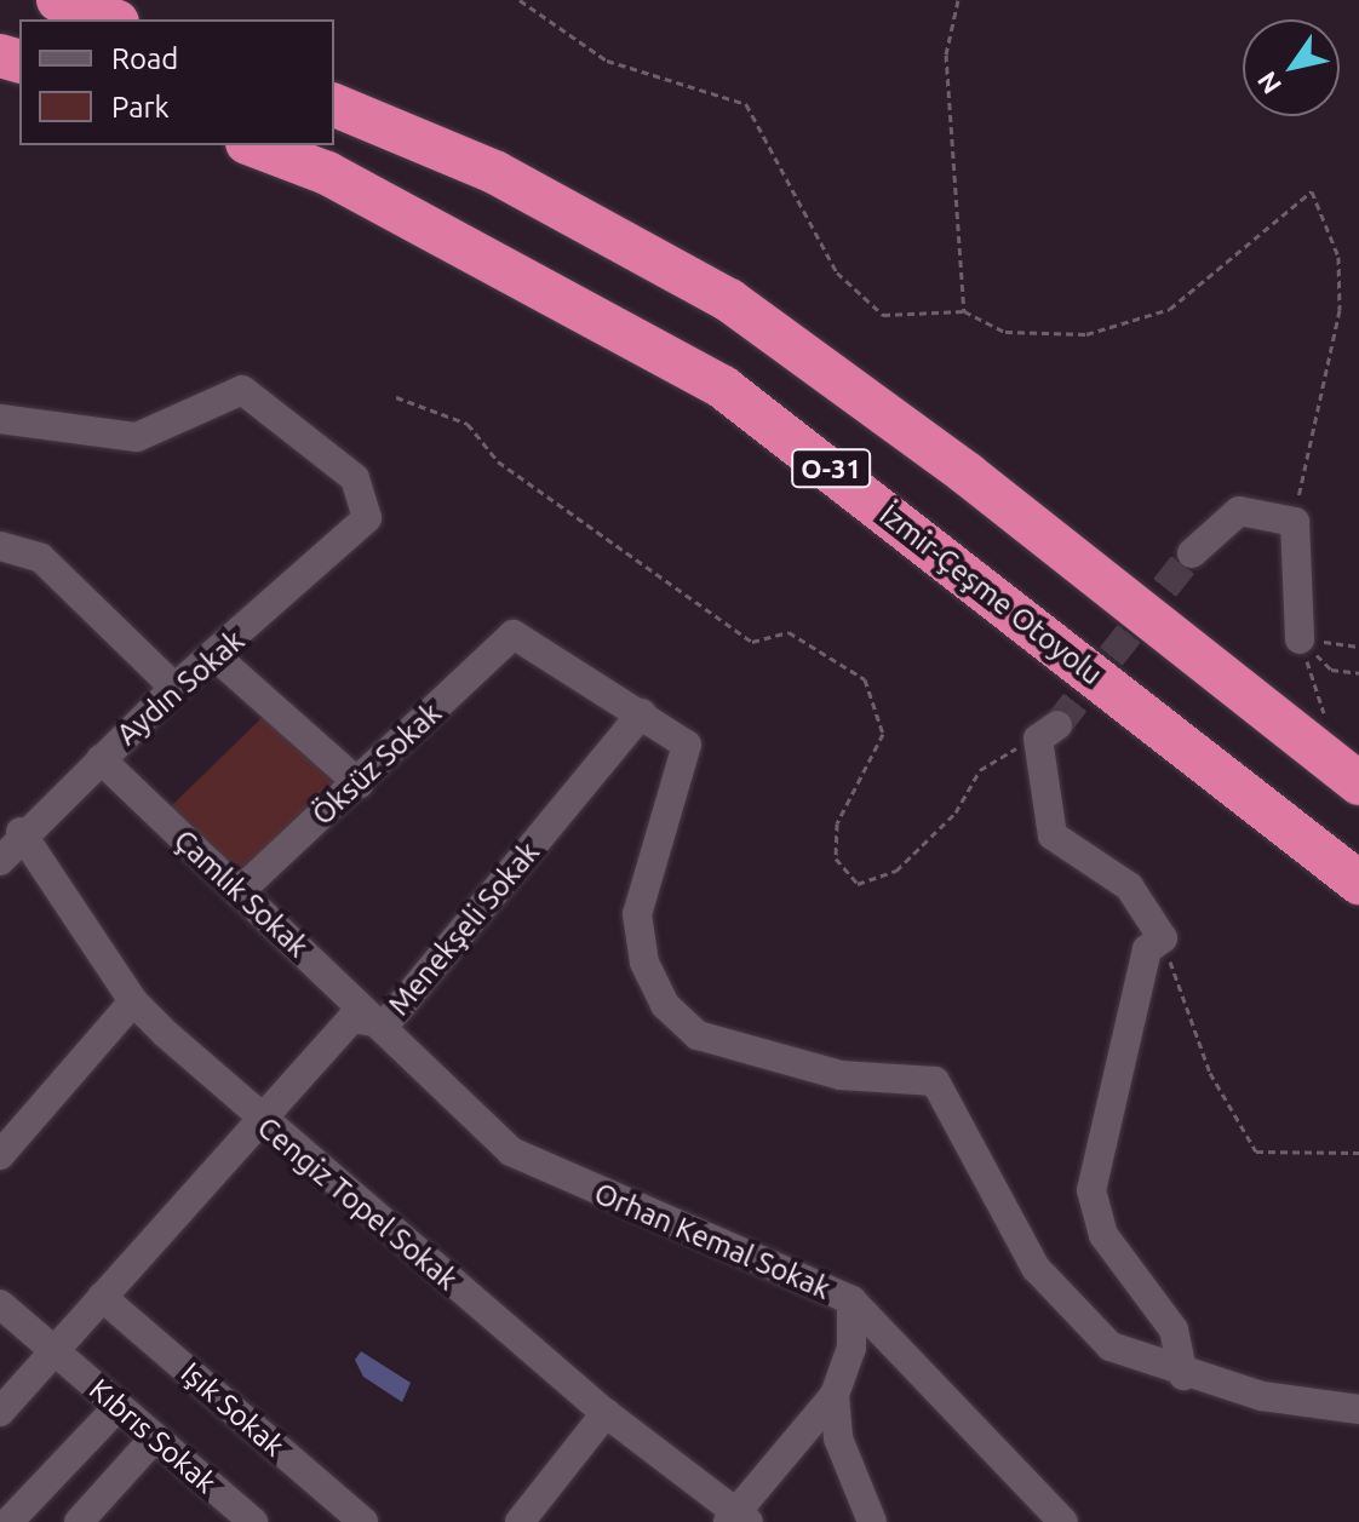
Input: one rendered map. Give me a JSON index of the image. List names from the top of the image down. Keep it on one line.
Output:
{"streets":{"highway":["O-31","İzmir-Çeşme Otoyolu"],"street":["Aydın Sokak","Öksüz Sokak","Çamlık Sokak","Menekşeli Sokak","Cengiz Topel Sokak","Orhan Kemal Sokak","Işık Sokak","Kıbrıs Sokak"]},"crossings":[["Aydın Sokak","Çamlık Sokak"],["Aydın Sokak","Cengiz Topel Sokak"],["Öksüz Sokak","Çamlık Sokak"],["Öksüz Sokak","Menekşeli Sokak"],["Çamlık Sokak","Menekşeli Sokak"],["Çamlık Sokak","Orhan Kemal Sokak"],["Menekşeli Sokak","Cengiz Topel Sokak"],["Menekşeli Sokak","Orhan Kemal Sokak"],["Menekşeli Sokak","Işık Sokak"],["Menekşeli Sokak","Kıbrıs Sokak"]],"legend":["Road","Park"],"north":"bottom left"}
